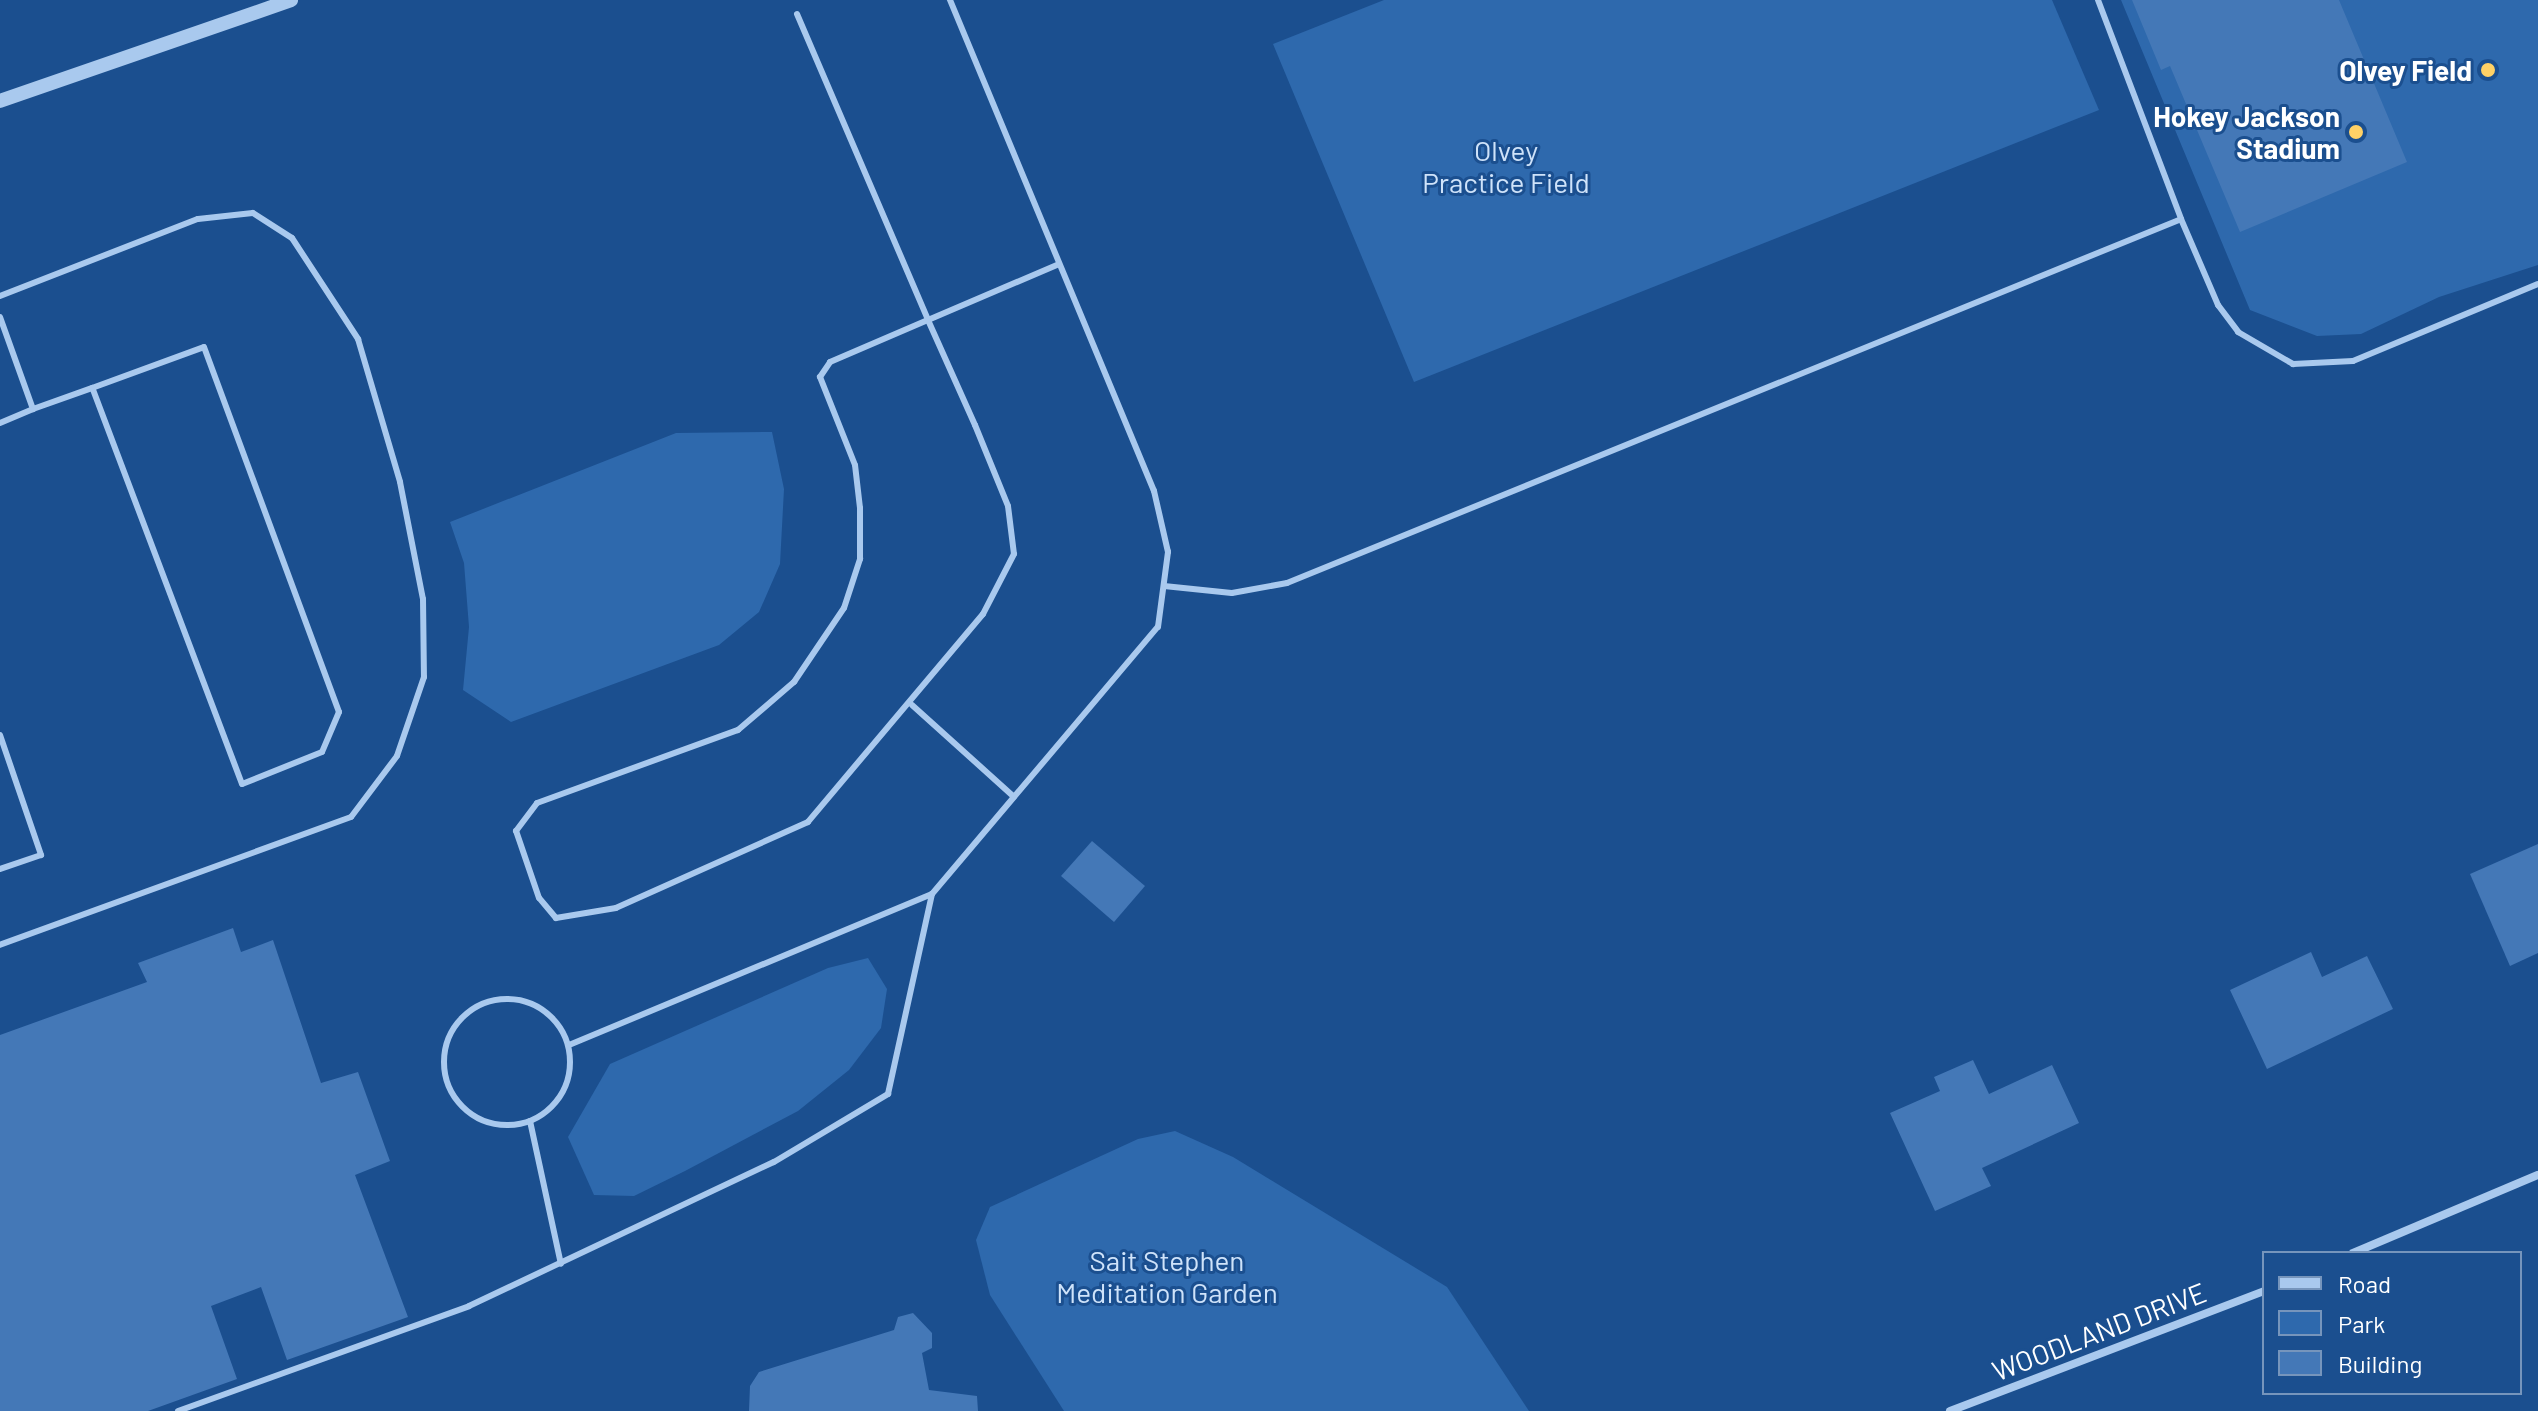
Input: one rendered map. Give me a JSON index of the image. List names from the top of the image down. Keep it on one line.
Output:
{"streets":{"street":["WOODLAND DRIVE"]},"parks":["Olvey Practice Field","Sait Stephen Meditation Garden"],"places":["Olvey Field","Hokey Jackson Stadium"],"legend":["Road","Park","Building"]}
